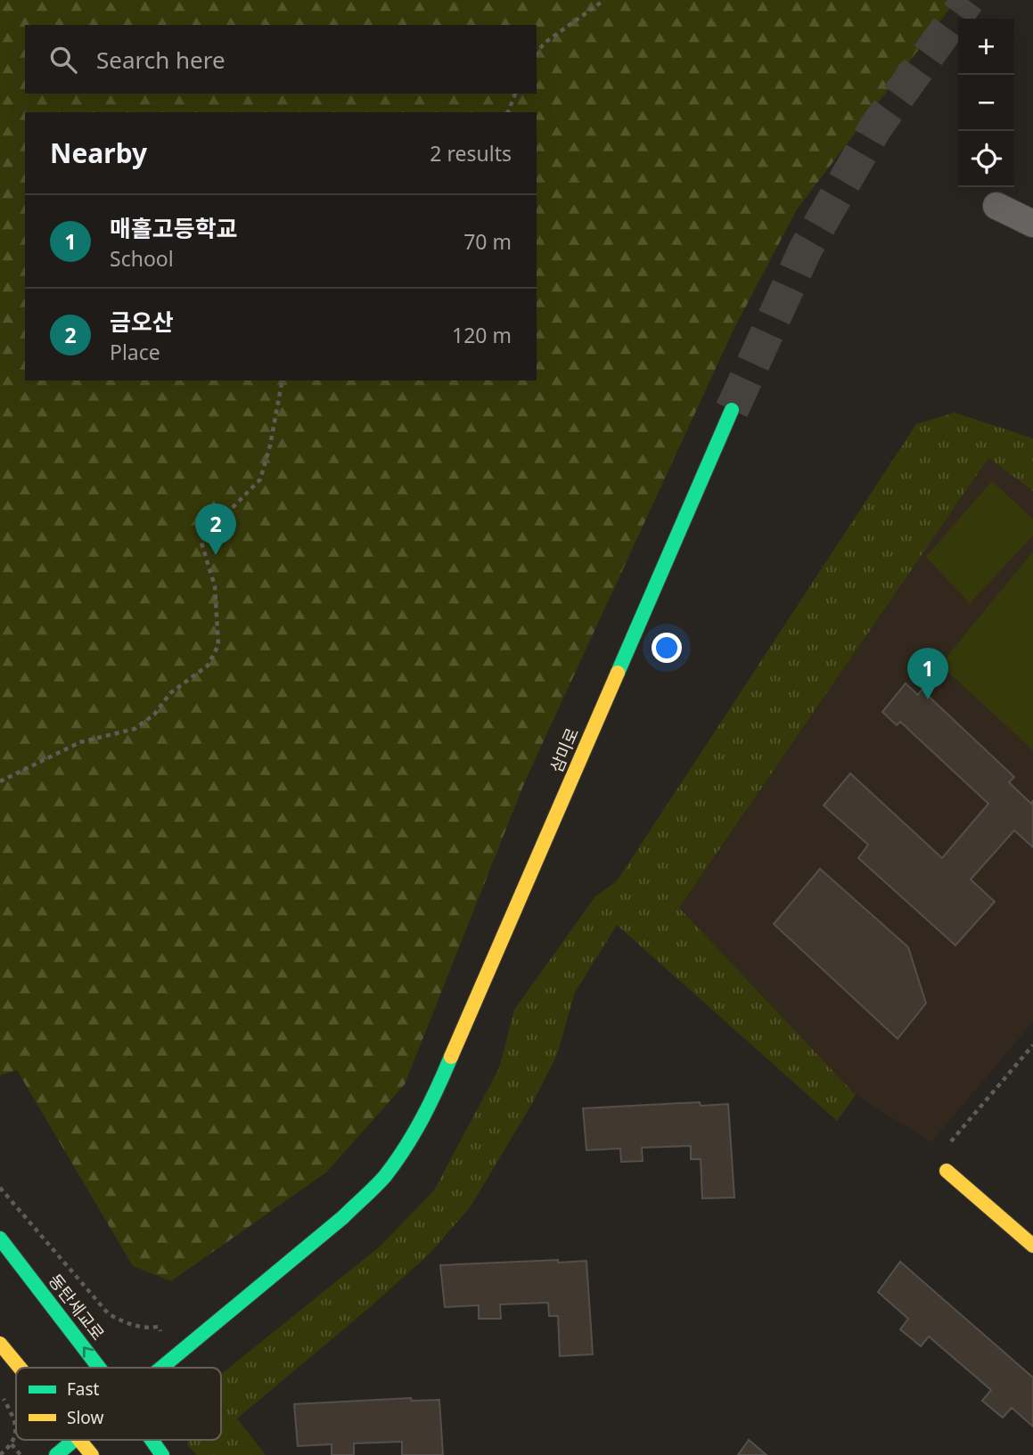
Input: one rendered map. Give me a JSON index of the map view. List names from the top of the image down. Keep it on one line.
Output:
{"streets":{"street":["삼미로","동탄세교로"]},"one_way":["동탄세교로"],"legend":["Fast","Slow"],"page":{"map_buttons":["+","−"],"search":"Search here","heading":["Nearby","2 results"],"list":[{"mark":"1","name":"매홀고등학교","note":"School","value":"70 m"},{"mark":"2","name":"금오산","note":"Place","value":"120 m"}],"pins":["2","1"]}}
